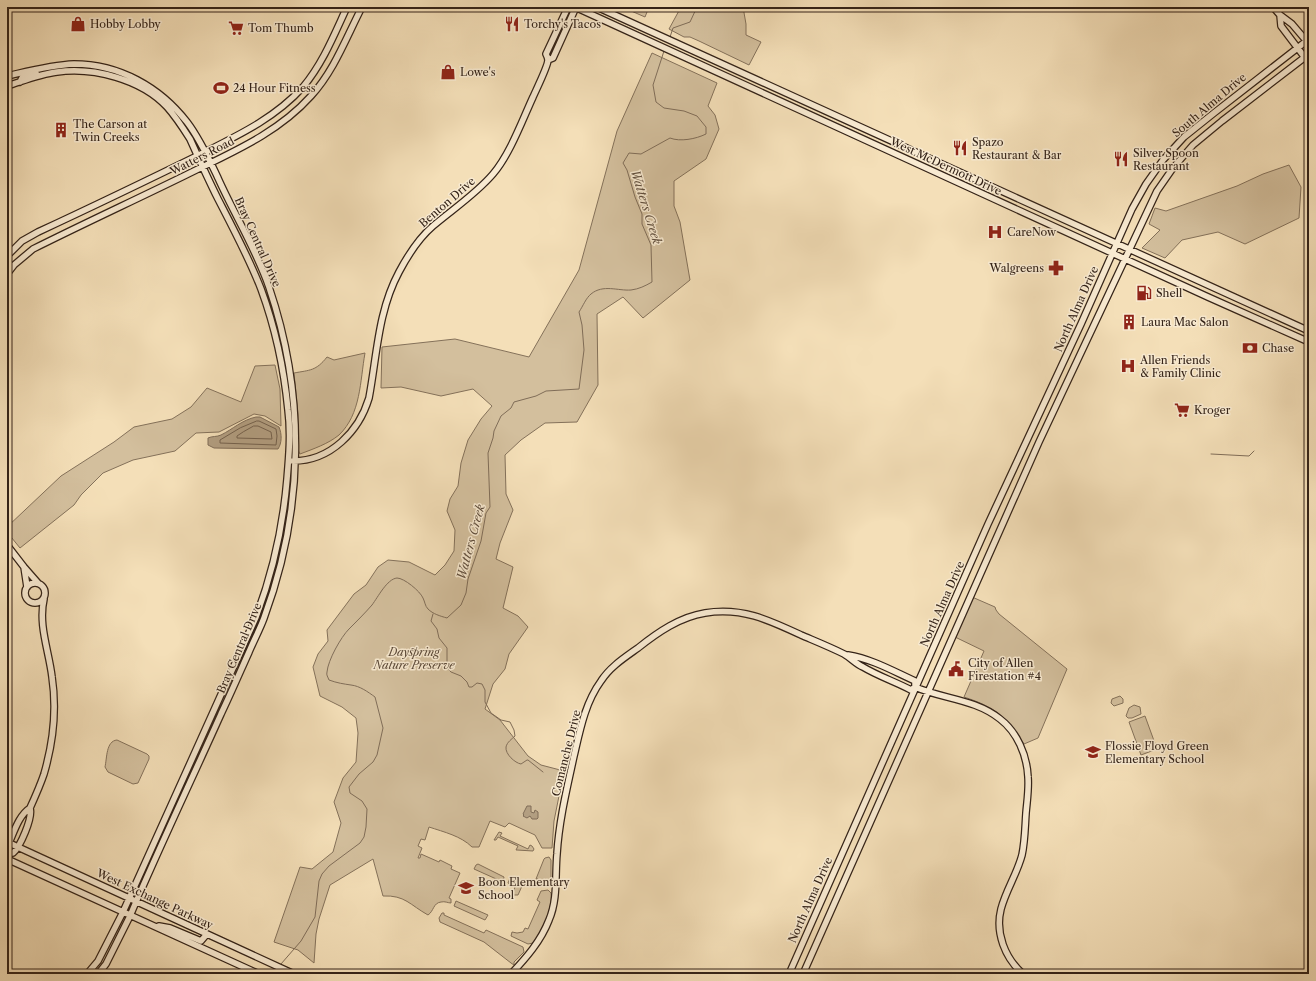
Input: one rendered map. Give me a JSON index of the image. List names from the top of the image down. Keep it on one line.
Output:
{"streets":{"main road":["South Alma Drive","Watters Road","West McDermott Drive","Benton Drive","Bray Central Drive","North Alma Drive","Comanche Drive","West Exchange Parkway"]},"crossings":[["South Alma Drive","West McDermott Drive"],["South Alma Drive","North Alma Drive"],["Watters Road","Bray Central Drive"],["West McDermott Drive","Benton Drive"],["West McDermott Drive","North Alma Drive"],["Benton Drive","Bray Central Drive"],["Bray Central Drive","West Exchange Parkway"],["North Alma Drive","Comanche Drive"]],"water":["Watters Creek"],"parks":["Dayspring Nature Preserve"],"places":{"shop":["Hobby Lobby","Lowe's"],"restaurant":["Torchy's Tacos","Spazo Restaurant & Bar","Silver Spoon Restaurant"],"supermarket":["Tom Thumb","Kroger"],"sports":["24 Hour Fitness"],"building":["The Carson at Twin Creeks","Laura Mac Salon"],"hospital":["CareNow","Allen Friends & Family Clinic"],"pharmacy":["Walgreens"],"fuel station":["Shell"],"bank":["Chase"],"public building":["City of Allen Firestation #4"],"school or university":["Flossie Floyd Green Elementary School","Boon Elementary School"]}}
